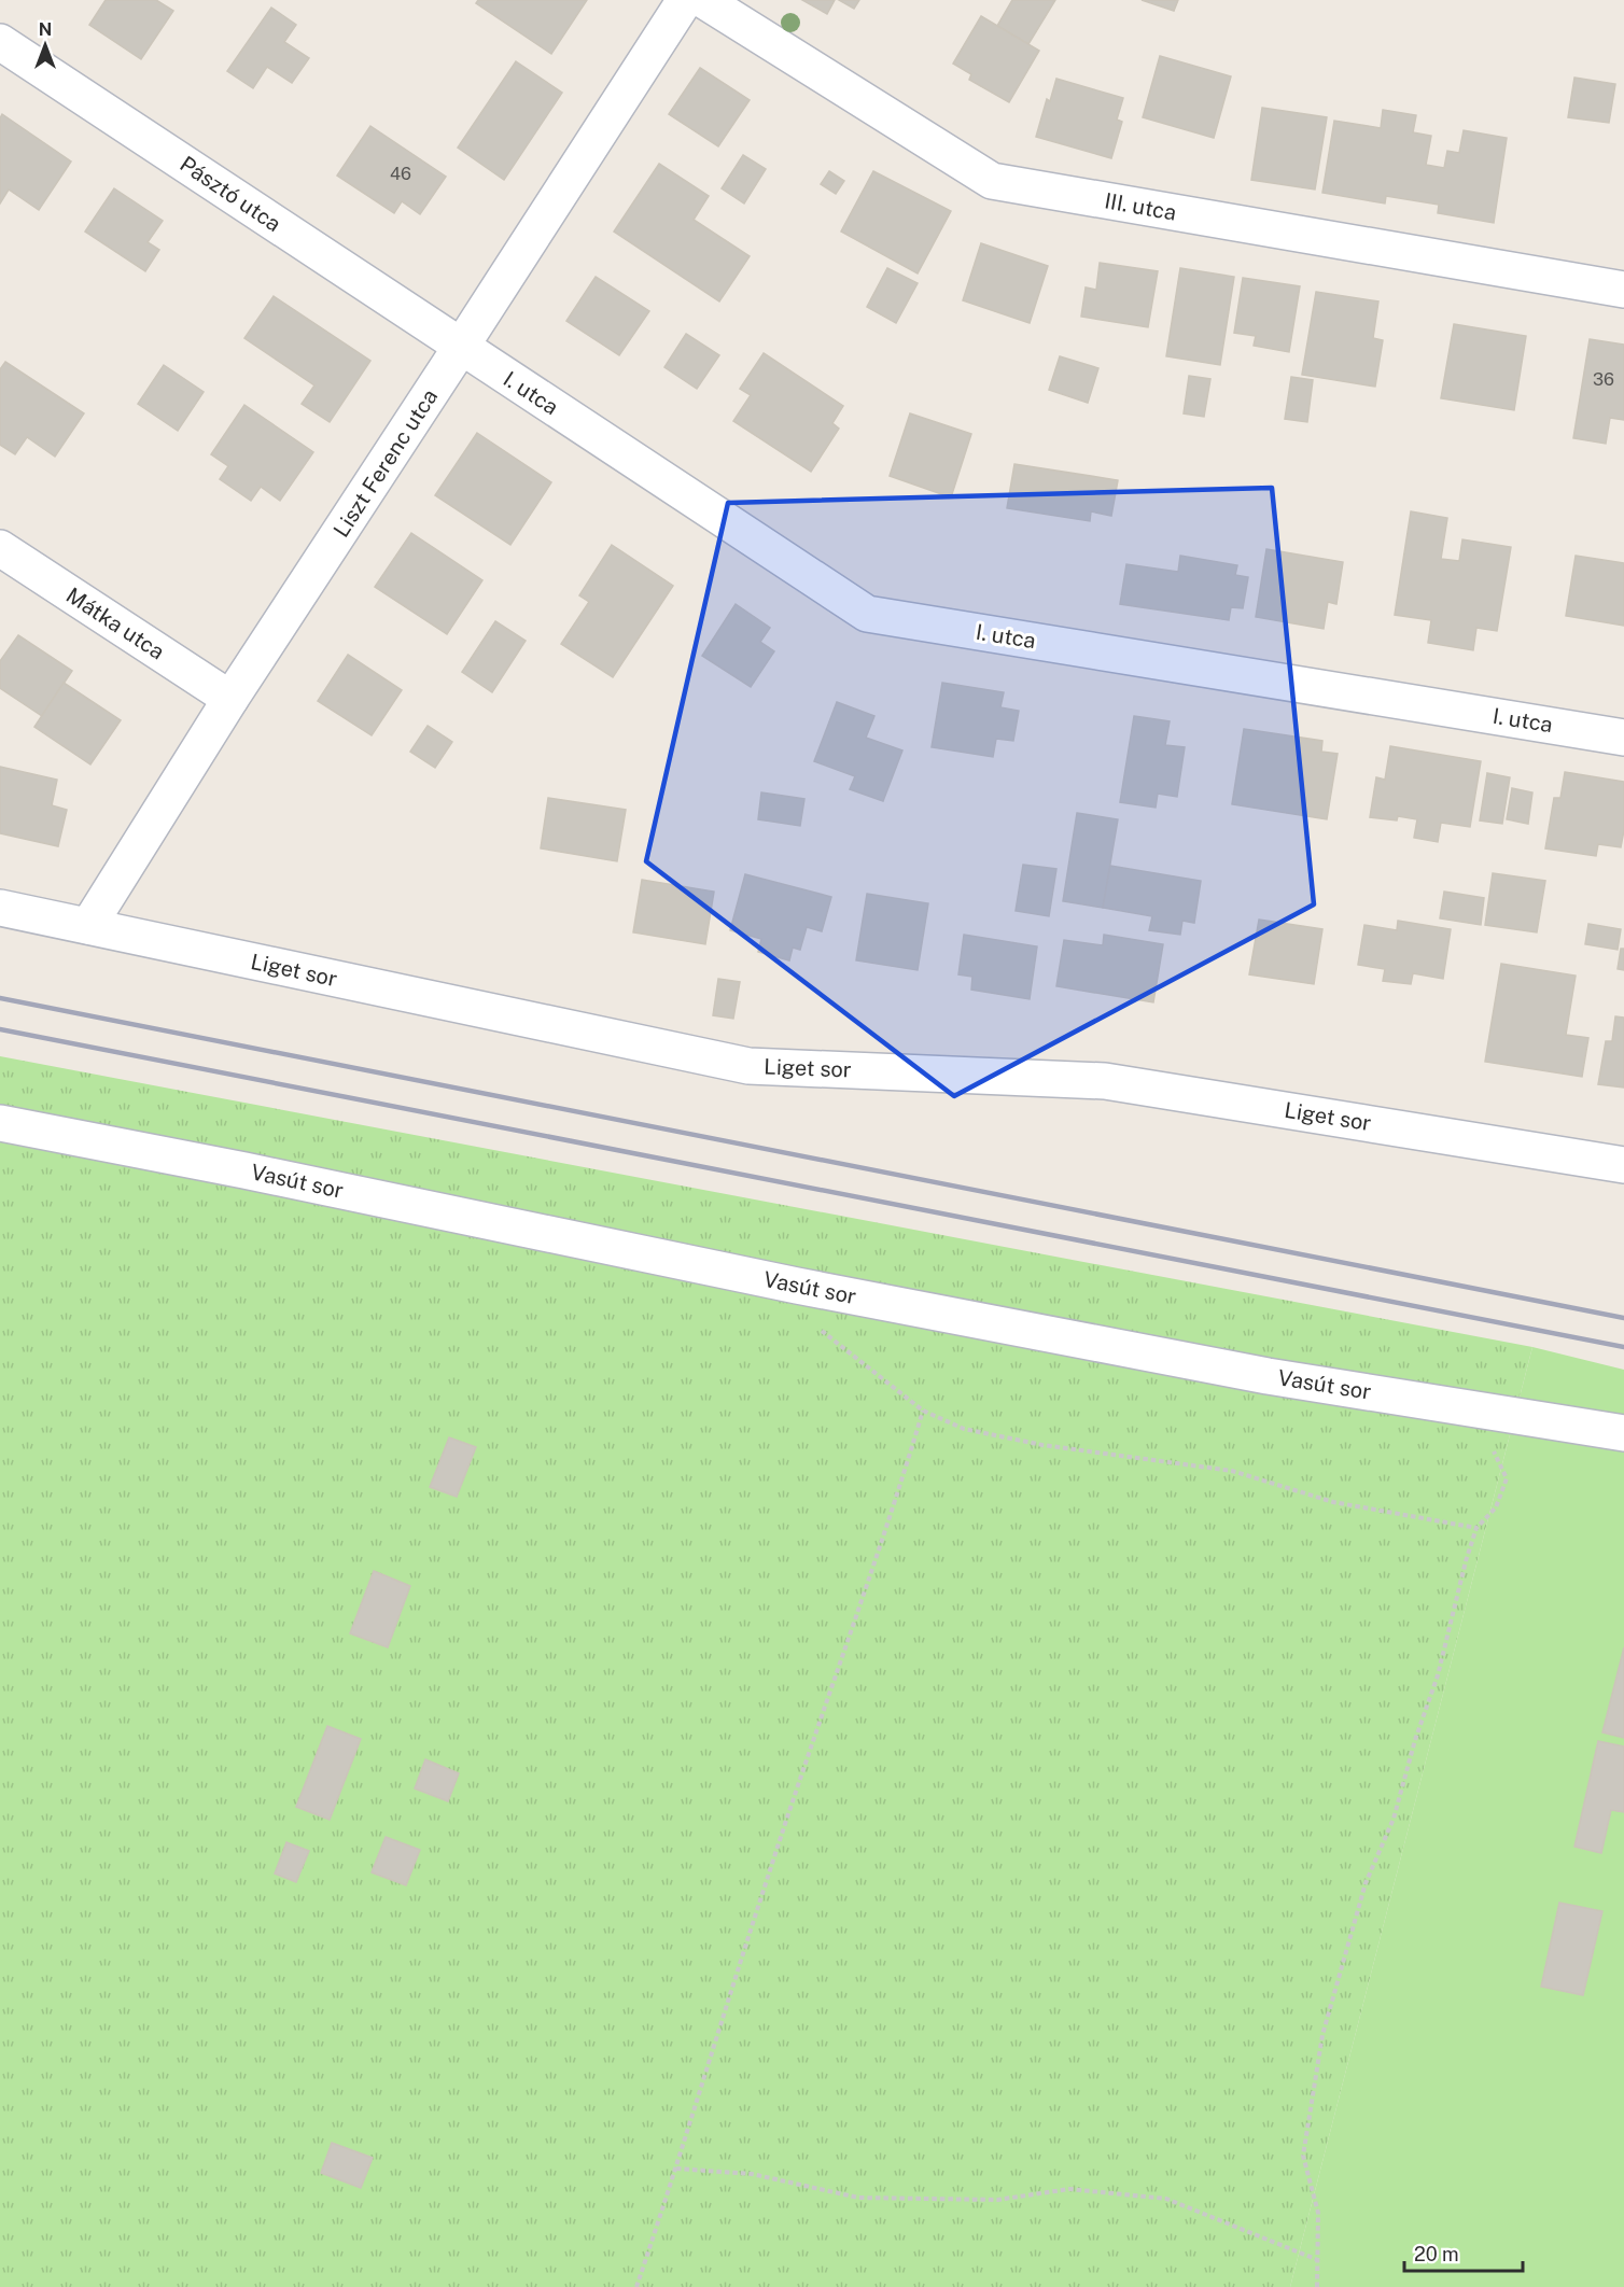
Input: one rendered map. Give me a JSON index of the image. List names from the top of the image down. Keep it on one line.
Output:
{"streets":{"street":["Pásztó utca","III. utca","I. utca","Liszt Ferenc utca","Mátka utca","Liget sor","Vasút sor"]},"crossings":[["Pásztó utca","I. utca"],["Pásztó utca","Liszt Ferenc utca"],["I. utca","Liszt Ferenc utca"],["Liszt Ferenc utca","Mátka utca"],["Liszt Ferenc utca","Liget sor"]],"house_numbers":["46","36"],"scale_bar":"20 m","north":"top"}
